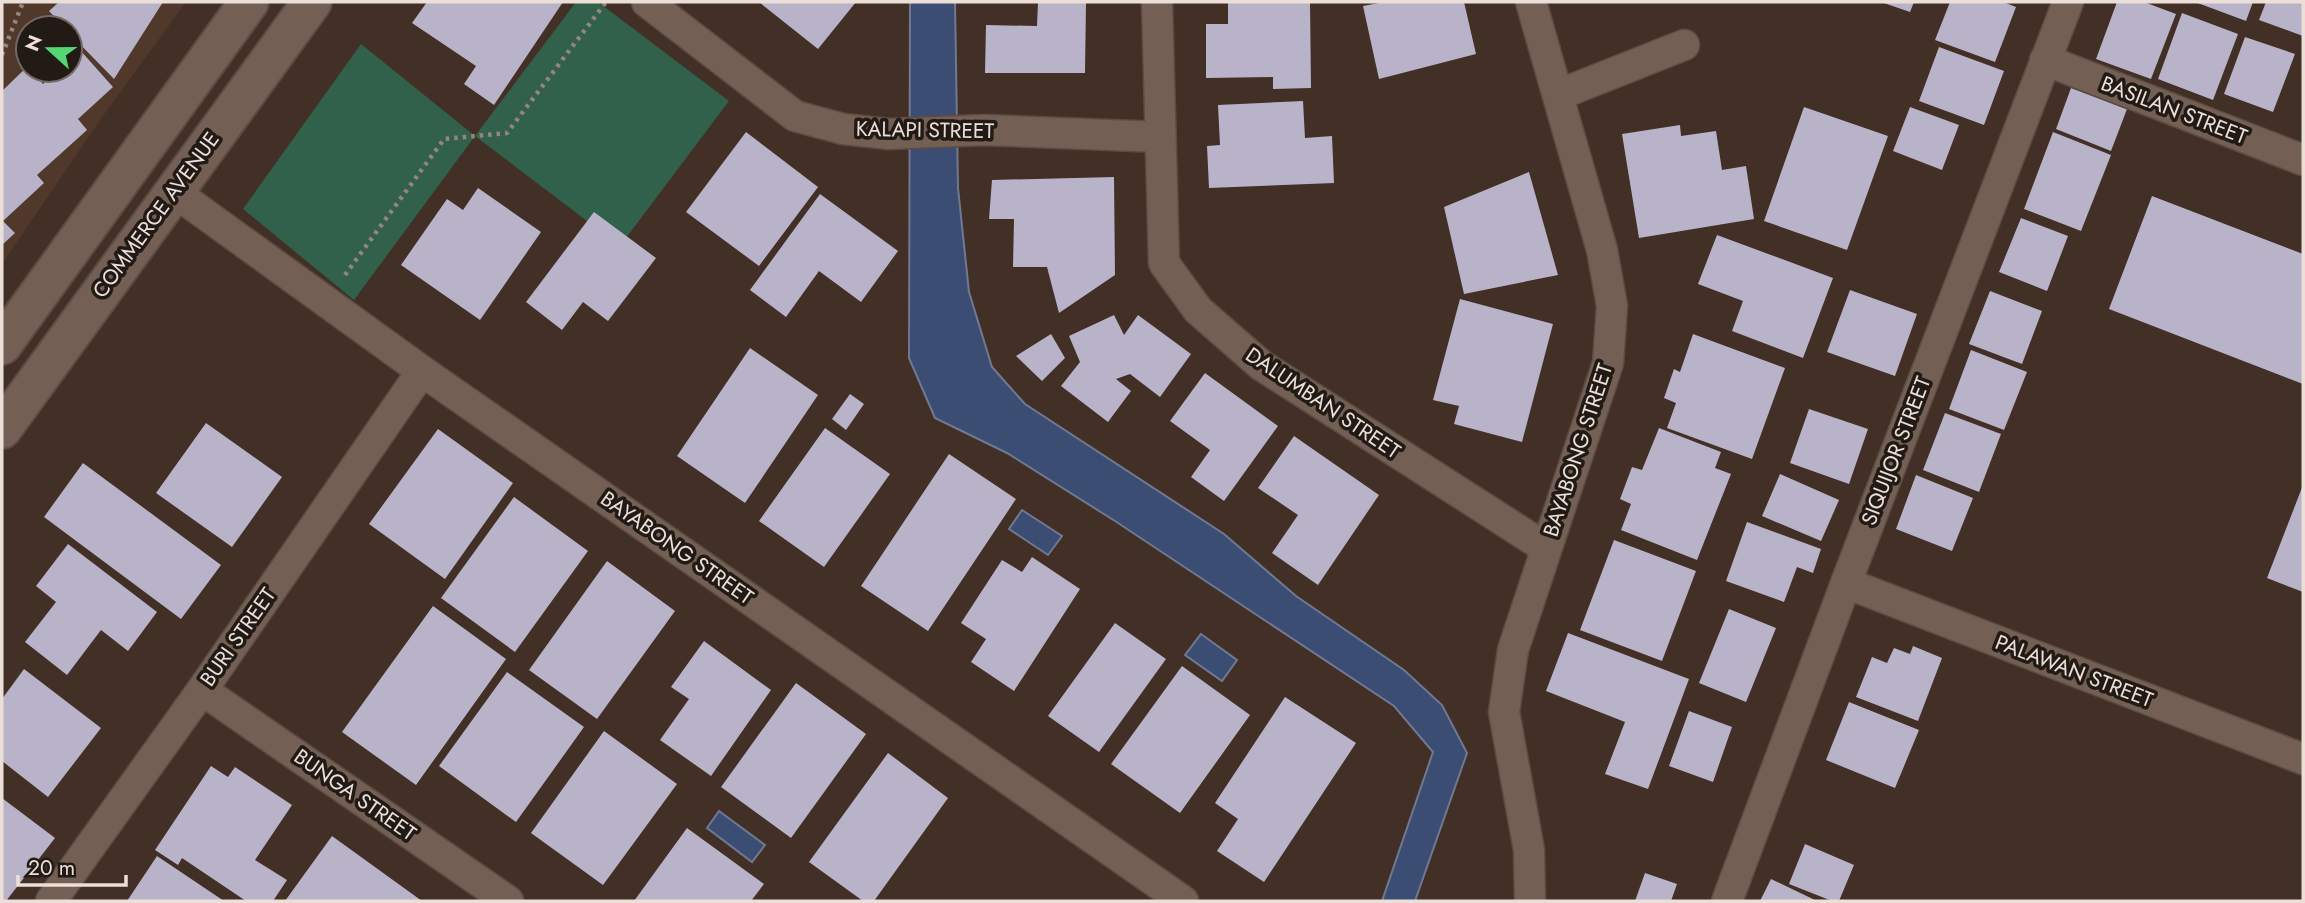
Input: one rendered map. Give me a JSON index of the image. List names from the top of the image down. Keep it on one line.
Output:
{"streets":{"main road":["COMMERCE AVENUE"],"street":["BASILAN STREET","KALAPI STREET","DALUMBAN STREET","BAYABONG STREET","SIQUIJOR STREET","BURI STREET","PALAWAN STREET","BUNGA STREET"]},"crossings":[["BASILAN STREET","SIQUIJOR STREET"],["KALAPI STREET","DALUMBAN STREET"],["COMMERCE AVENUE","BAYABONG STREET"],["DALUMBAN STREET","BAYABONG STREET"],["BAYABONG STREET","BURI STREET"],["SIQUIJOR STREET","PALAWAN STREET"],["BURI STREET","BUNGA STREET"]],"scale_bar":"20 m","north":"left"}
